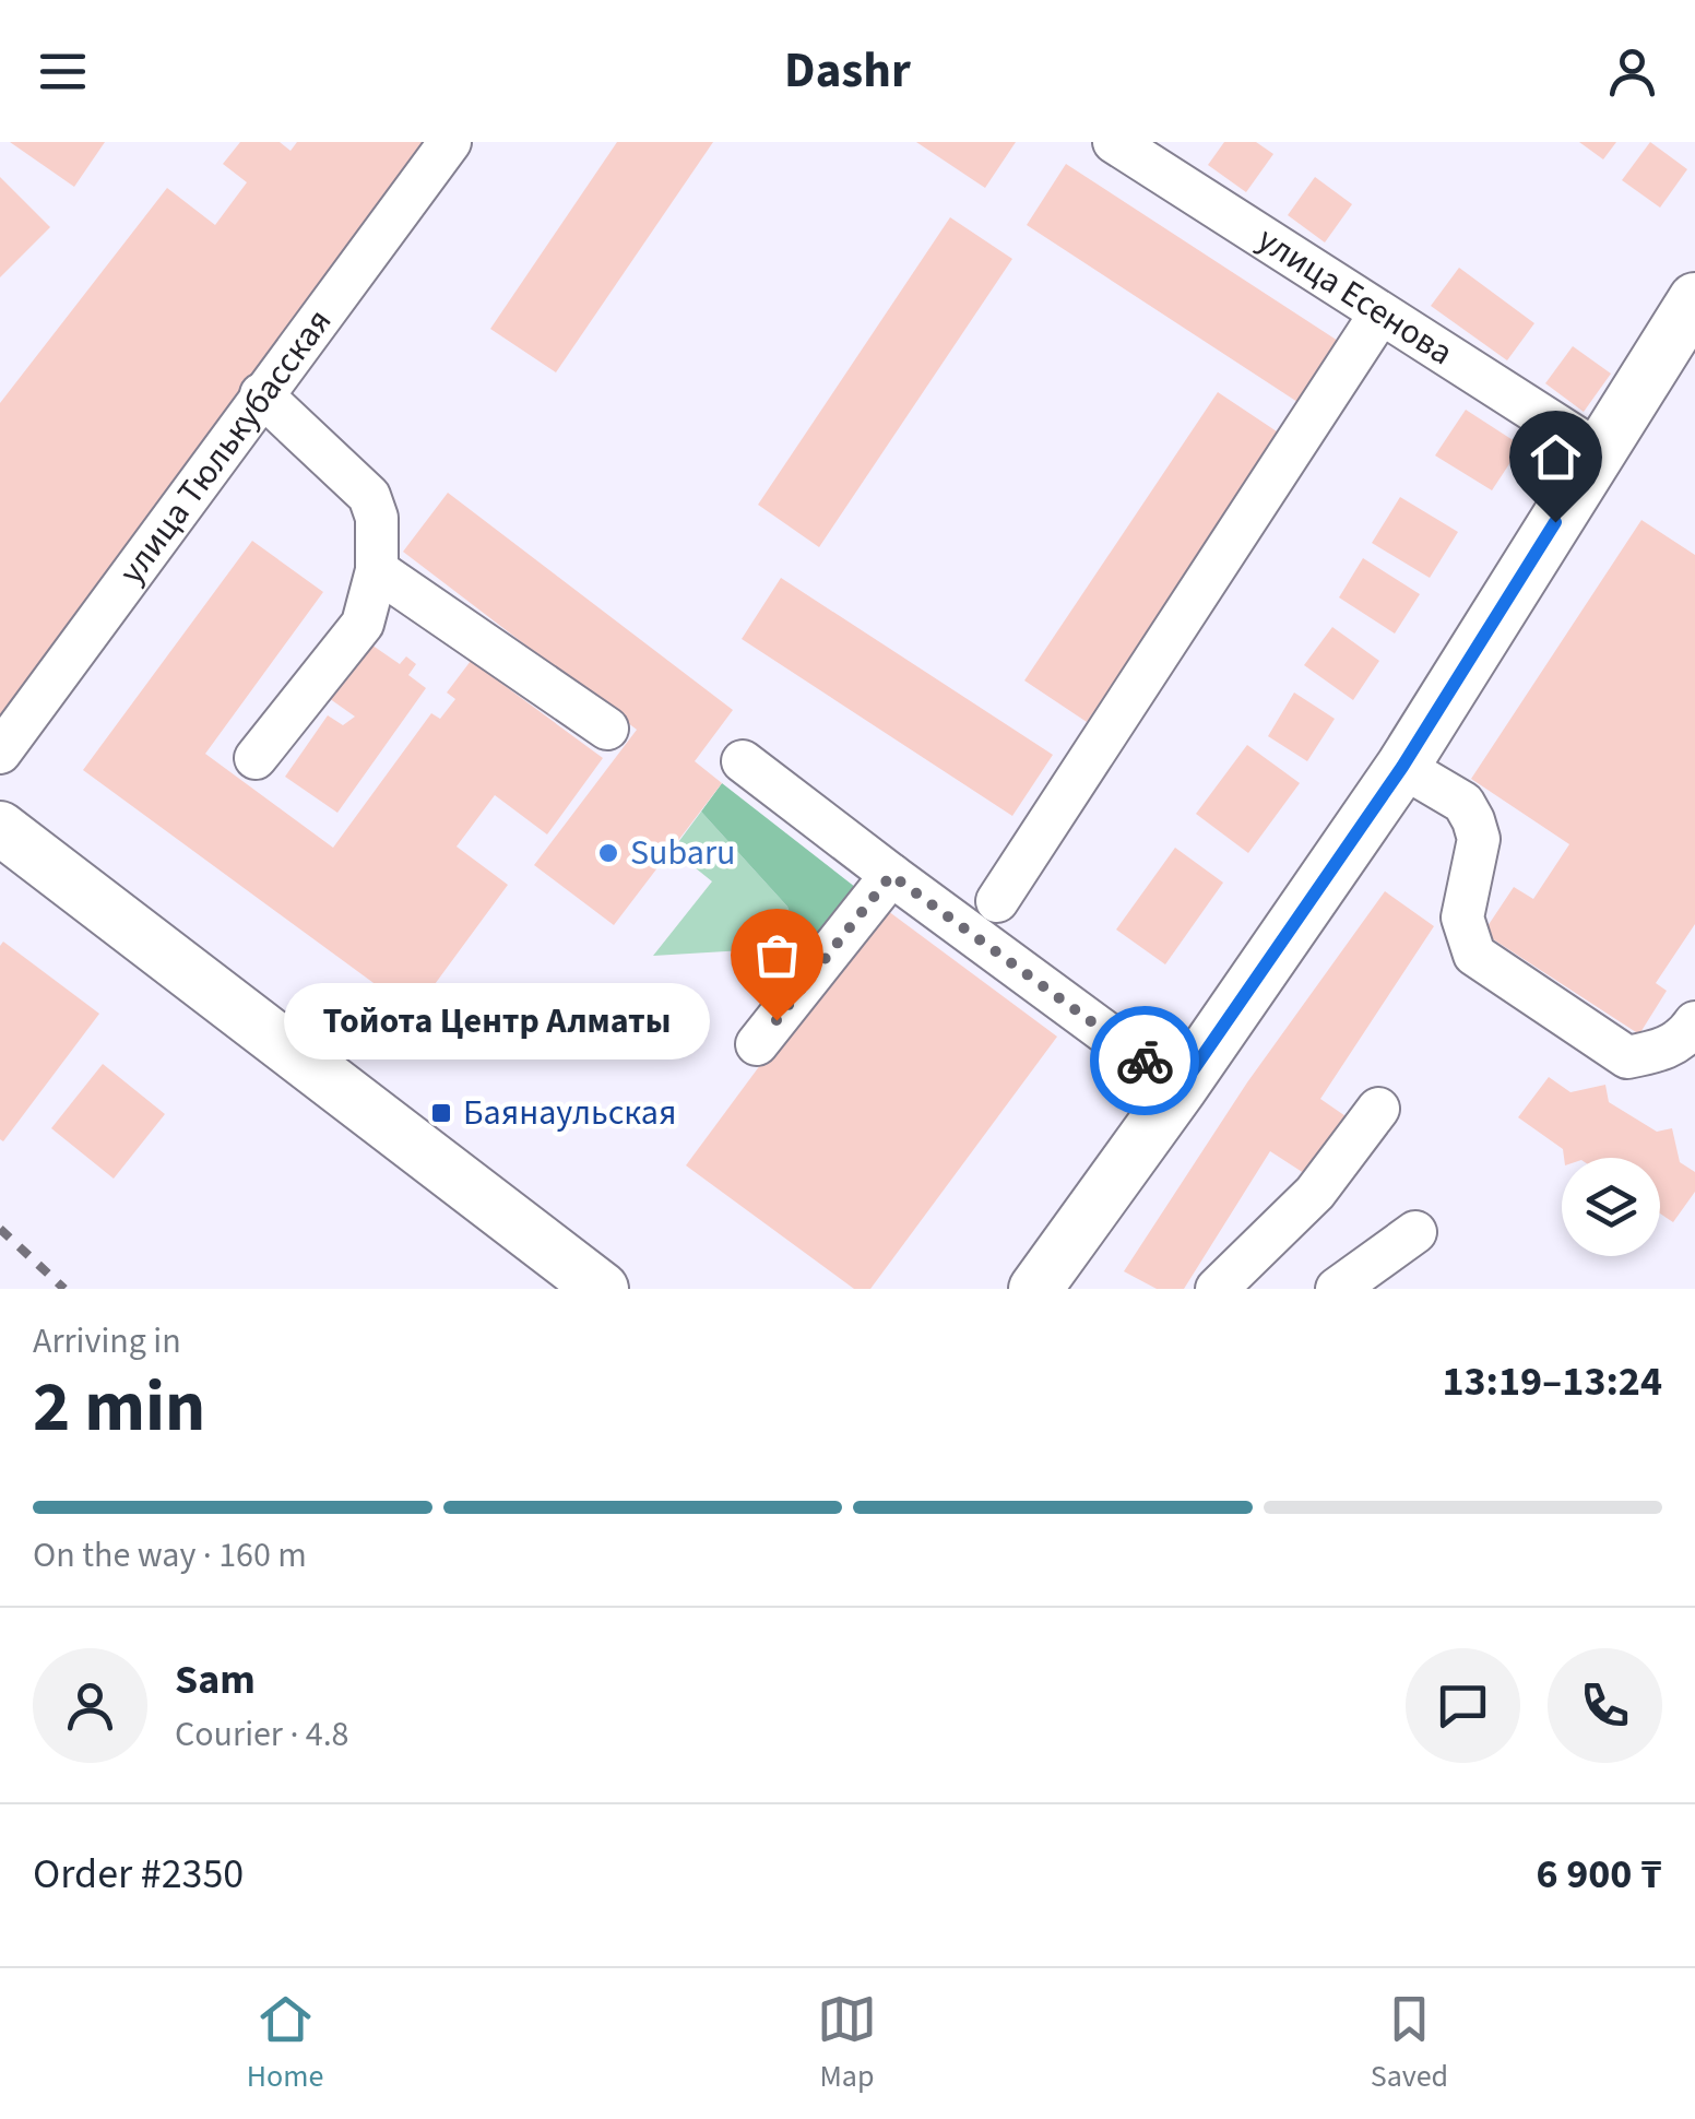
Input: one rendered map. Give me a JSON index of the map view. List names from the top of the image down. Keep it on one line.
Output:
{"streets":{"street":["улица Есенова","улица Тюлькубасская"]},"places":{"other":["Subaru","Тойота Центр Алматы"],"transit":["Баянаульская"]},"page":{"header":"Dashr","bubble":"Тойота Центр Алматы","heading":["2 min","Arriving in","13:19–13:24"],"panel":["Sam","Courier · 4.8","Order #2350","6 900 ₸"],"bar":"On the way · 160 m","tabs":["Home","Map","Saved"]}}
